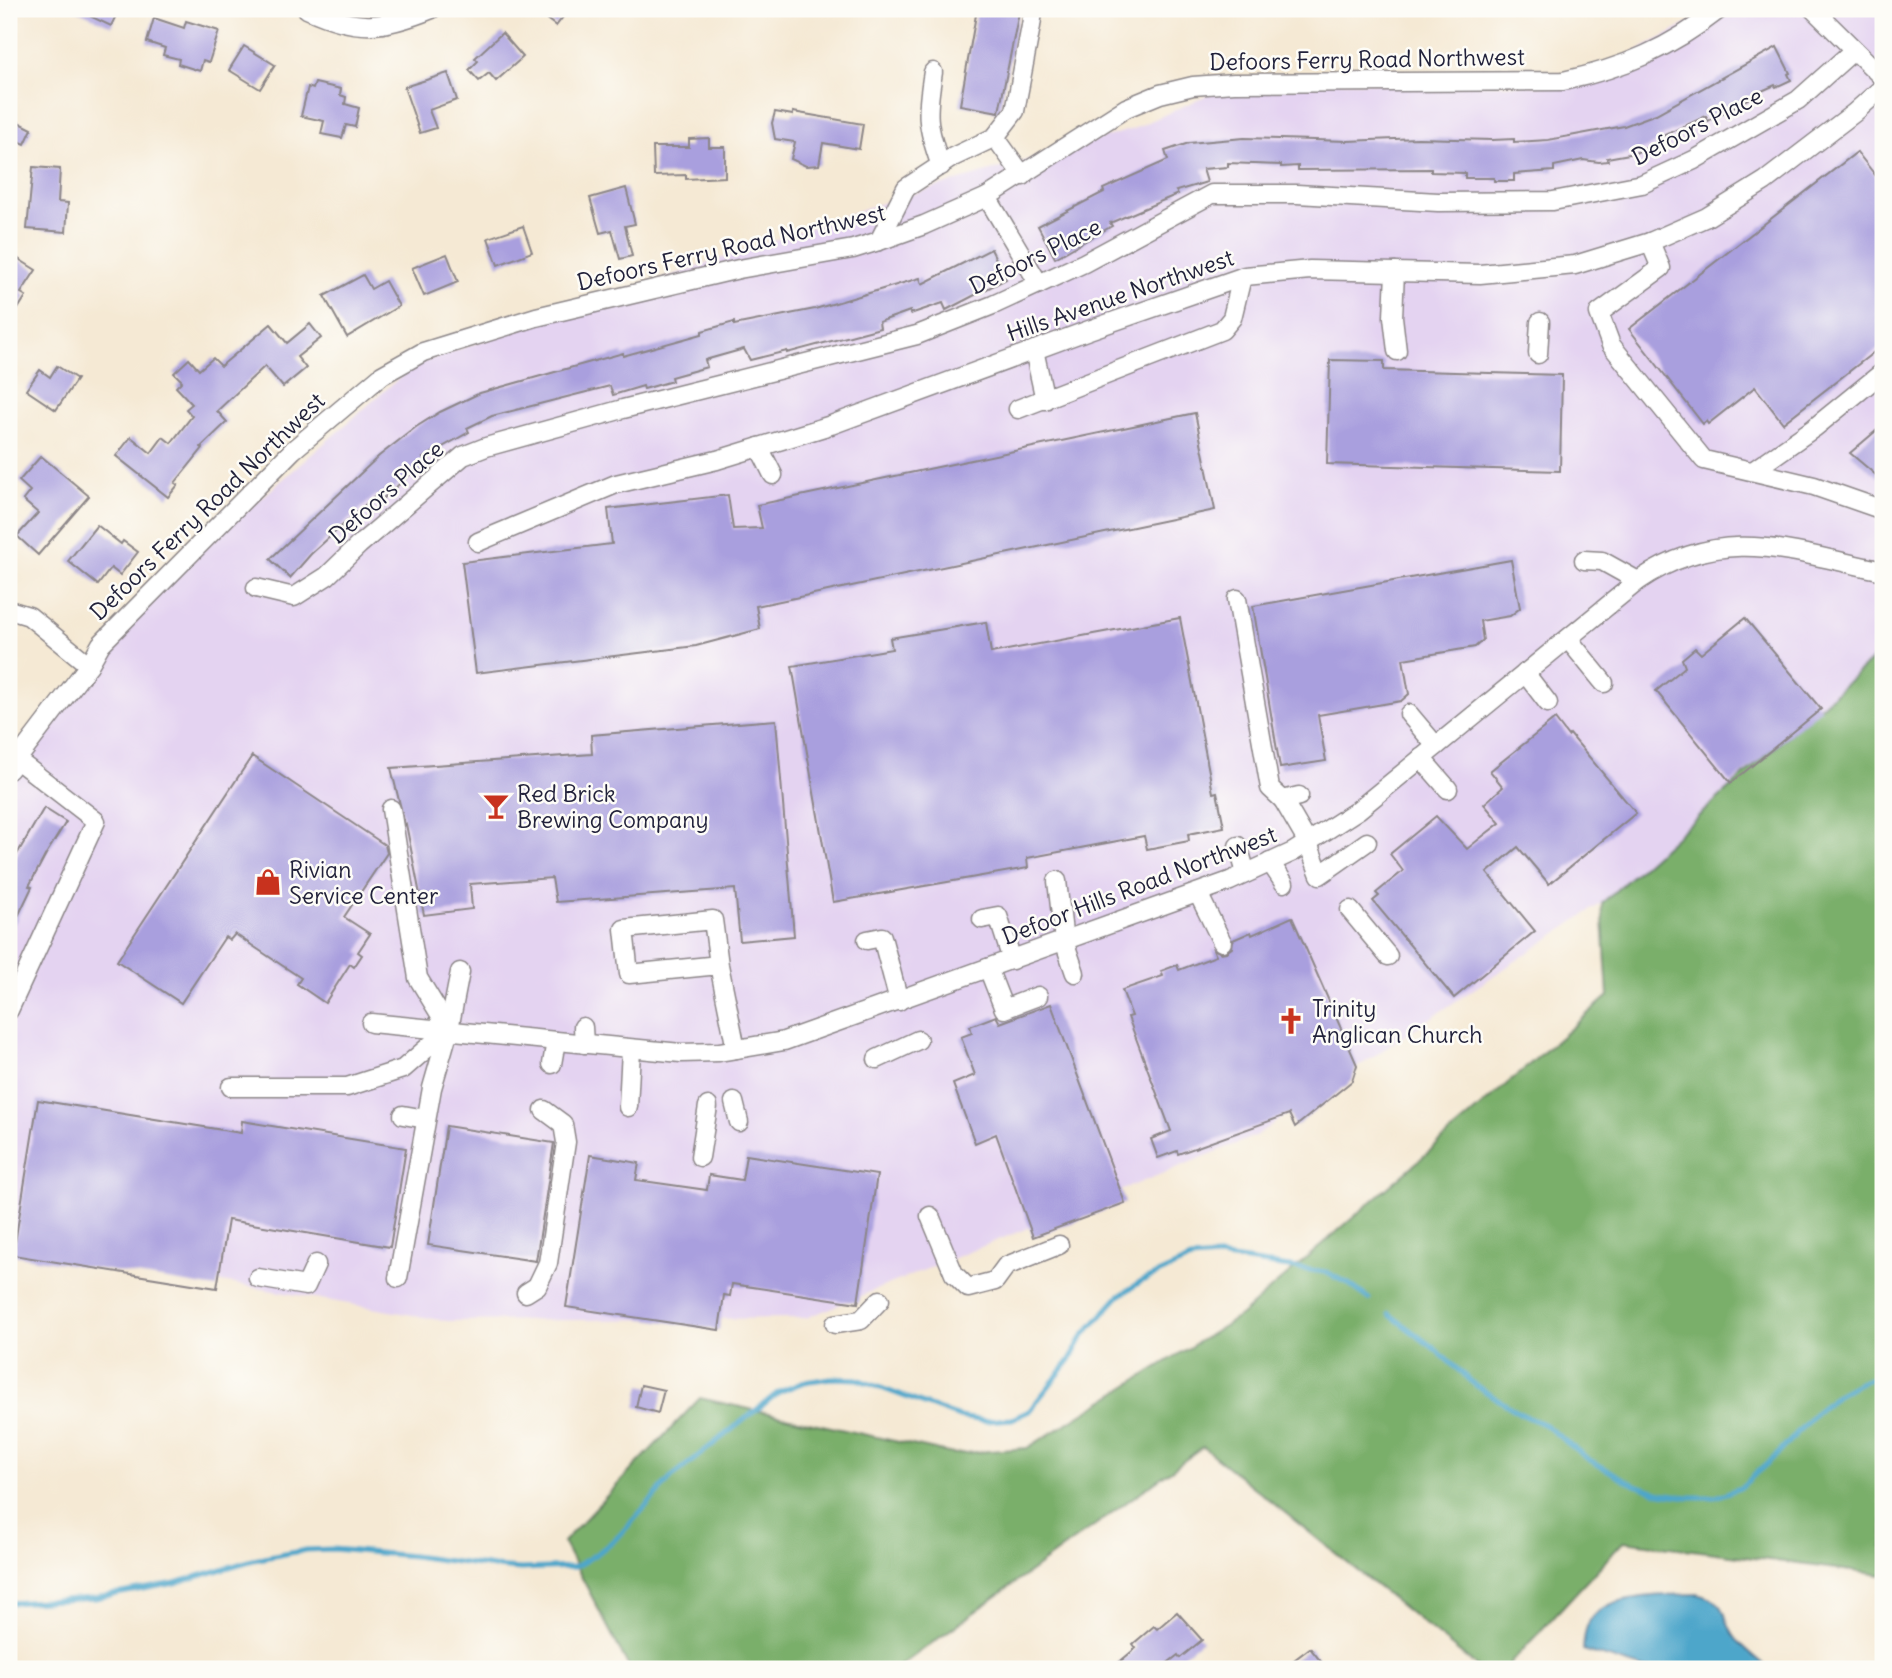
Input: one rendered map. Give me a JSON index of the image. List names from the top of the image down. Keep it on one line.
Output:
{"streets":{"street":["Defoors Ferry Road Northwest","Defoors Place","Hills Avenue Northwest","Defoor Hills Road Northwest"]},"places":{"bar":["Red Brick Brewing Company"],"shop":["Rivian Service Center"],"church":["Trinity Anglican Church"]}}
